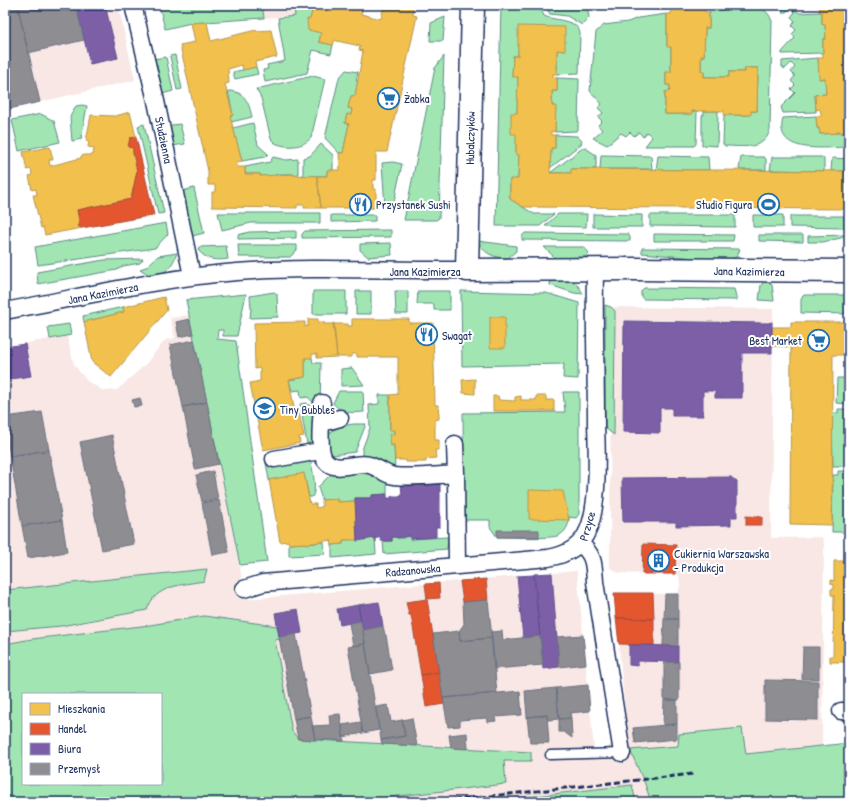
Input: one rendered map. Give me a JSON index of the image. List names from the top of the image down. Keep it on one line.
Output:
{"streets":{"street":["Hubalczyków","Studzienna","Jana Kazimierza","Przyce","Radzanowska"]},"crossings":[["Hubalczyków","Jana Kazimierza"],["Studzienna","Jana Kazimierza"],["Jana Kazimierza","Przyce"],["Przyce","Radzanowska"]],"places":{"supermarket":["Żabka","Best Market"],"restaurant":["Przystanek Sushi","Swagat"],"sports":["Studio Figura"],"school or university":["Tiny Bubbles"],"building":["Cukiernia Warszawska - Produkcja"]},"legend":["Mieszkania","Handel","Biura","Przemysł"]}
